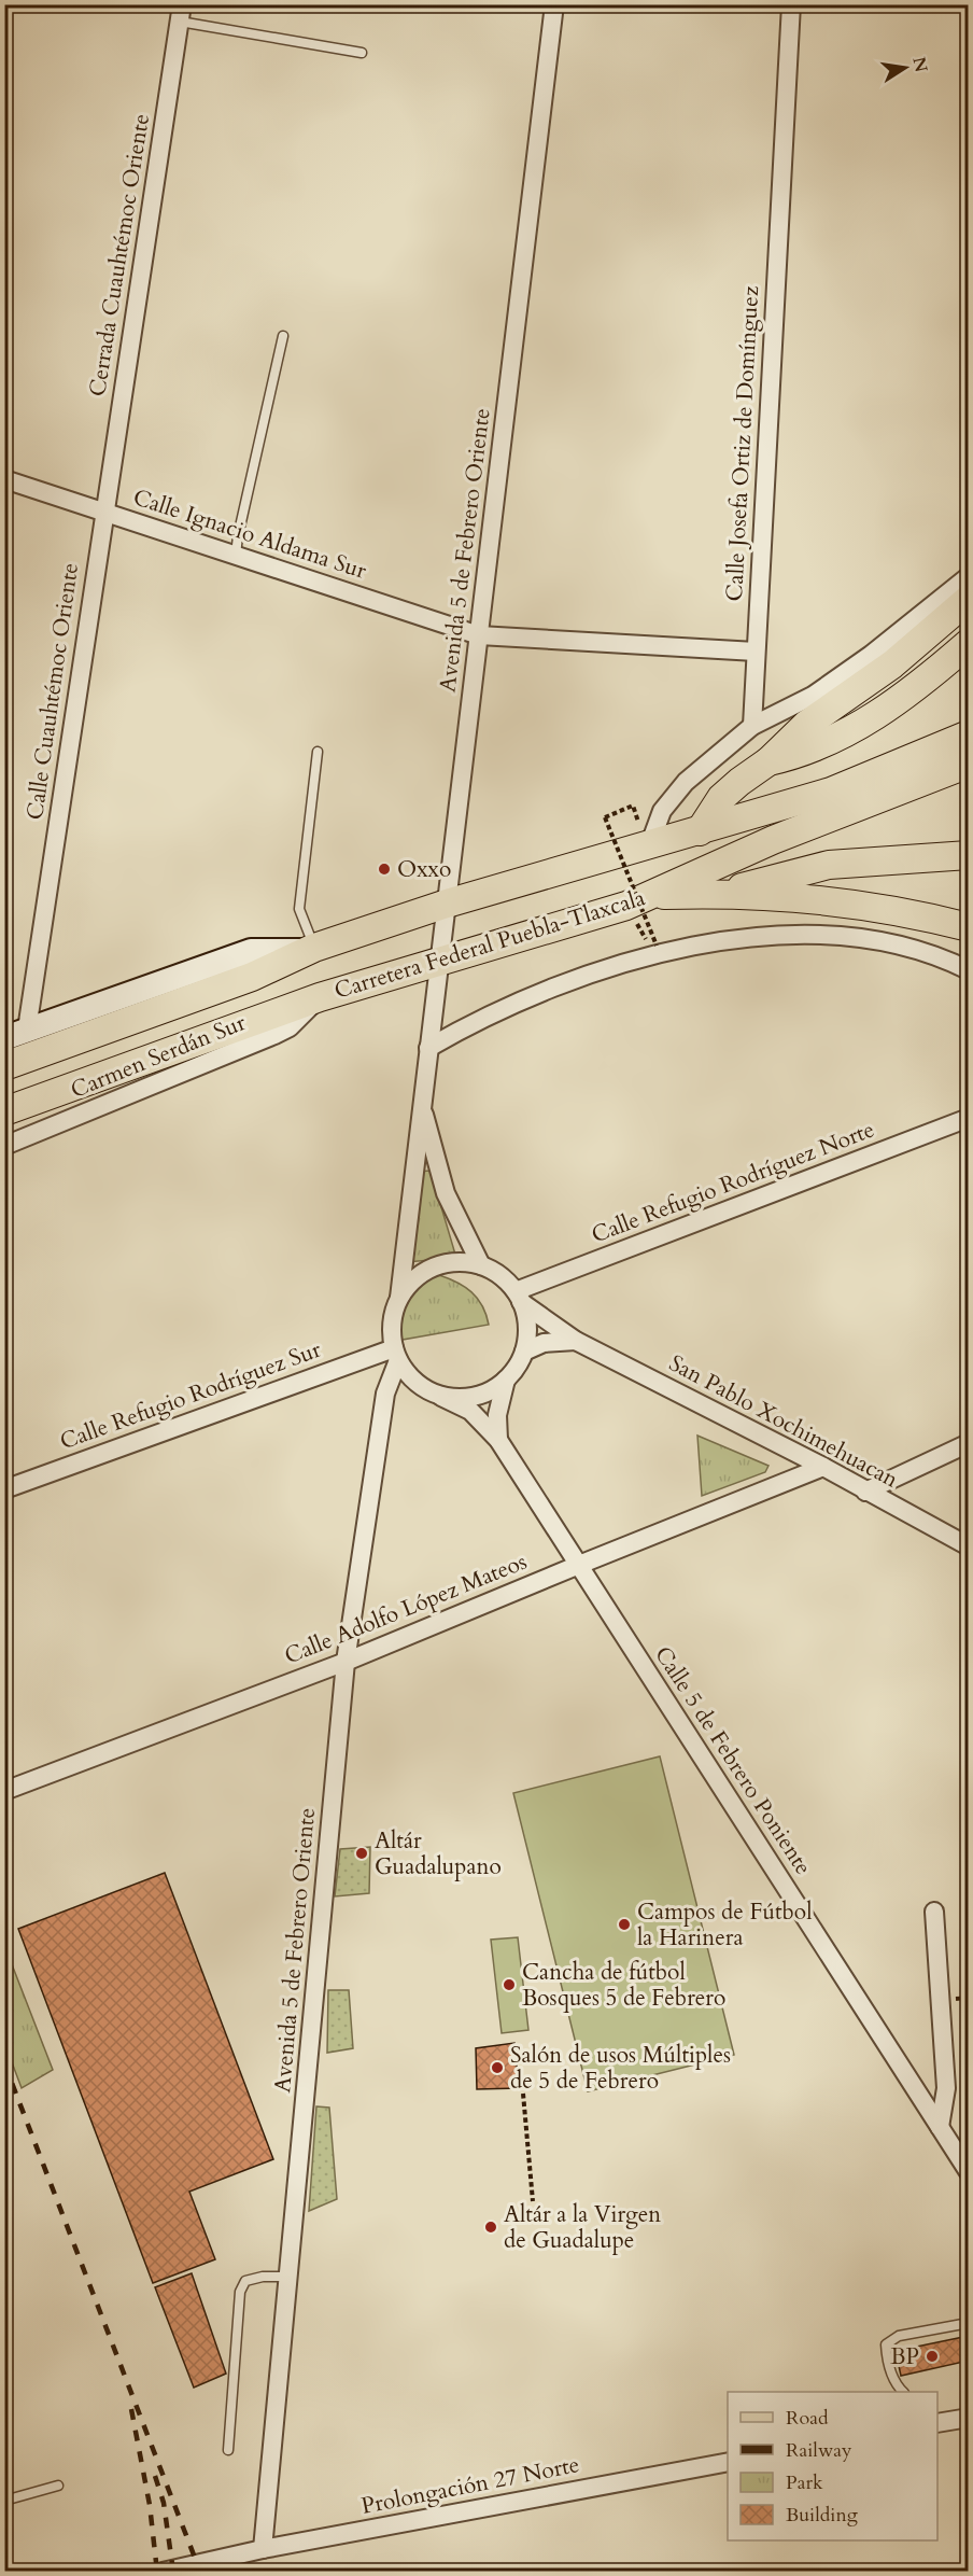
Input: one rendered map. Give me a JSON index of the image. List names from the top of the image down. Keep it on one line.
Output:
{"streets":{"main road":["Carretera Federal Puebla-Tlaxcala"],"street":["Cerrada Cuauhtémoc Oriente","Calle Josefa Ortiz de Domínguez","Calle Ignacio Aldama Sur","Avenida 5 de Febrero Oriente","Calle Cuauhtémoc Oriente","Carmen Serdán Sur","Calle Refugio Rodríguez Norte","Calle Refugio Rodríguez Sur","San Pablo Xochimehuacan","Calle Adolfo López Mateos","Calle 5 de Febrero Poniente","Prolongación 27 Norte"]},"crossings":[["Cerrada Cuauhtémoc Oriente","Calle Ignacio Aldama Sur"],["Cerrada Cuauhtémoc Oriente","Calle Cuauhtémoc Oriente"],["Calle Josefa Ortiz de Domínguez","Calle Ignacio Aldama Sur"],["Calle Ignacio Aldama Sur","Avenida 5 de Febrero Oriente"],["Calle Ignacio Aldama Sur","Calle Cuauhtémoc Oriente"],["Avenida 5 de Febrero Oriente","Carretera Federal Puebla-Tlaxcala"],["Avenida 5 de Febrero Oriente","Calle Refugio Rodríguez Norte"],["Avenida 5 de Febrero Oriente","Calle Refugio Rodríguez Sur"],["Avenida 5 de Febrero Oriente","San Pablo Xochimehuacan"],["Avenida 5 de Febrero Oriente","Calle Adolfo López Mateos"],["Avenida 5 de Febrero Oriente","Calle 5 de Febrero Poniente"],["Avenida 5 de Febrero Oriente","Prolongación 27 Norte"],["Carretera Federal Puebla-Tlaxcala","Carmen Serdán Sur"],["Calle Refugio Rodríguez Norte","Calle Refugio Rodríguez Sur"],["Calle Refugio Rodríguez Norte","San Pablo Xochimehuacan"],["Calle Refugio Rodríguez Norte","Calle 5 de Febrero Poniente"],["Calle Refugio Rodríguez Sur","San Pablo Xochimehuacan"],["Calle Refugio Rodríguez Sur","Calle 5 de Febrero Poniente"],["San Pablo Xochimehuacan","Calle Adolfo López Mateos"],["San Pablo Xochimehuacan","Calle 5 de Febrero Poniente"],["Calle Adolfo López Mateos","Calle 5 de Febrero Poniente"]],"places":["Oxxo","Altár Guadalupano","Campos de Fútbol la Harinera","Cancha de fútbol Bosques 5 de Febrero","Salón de usos Múltiples de 5 de Febrero","Altár a la Virgen de Guadalupe","BP"],"legend":["Road","Railway","Park","Building"],"north":"right"}
